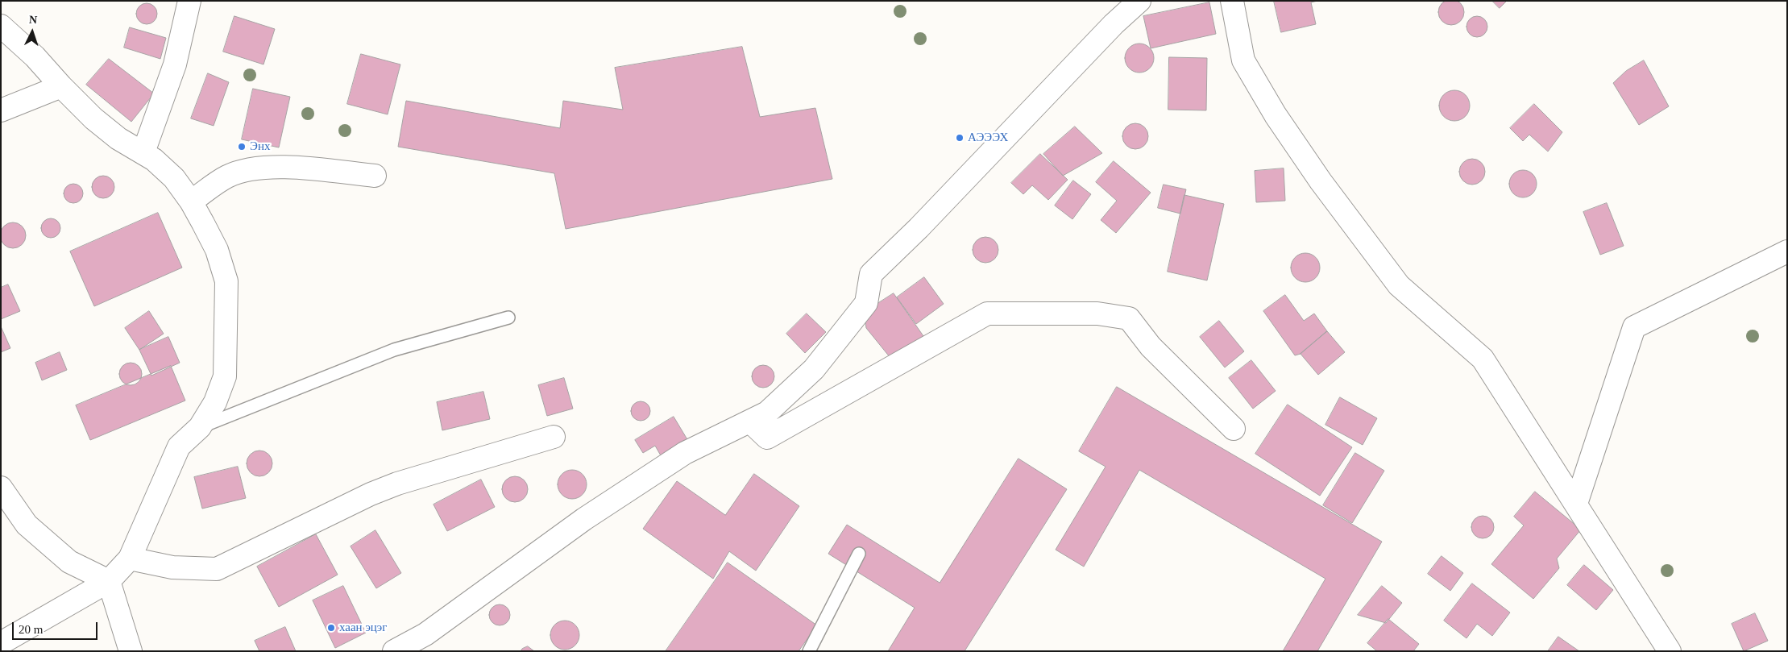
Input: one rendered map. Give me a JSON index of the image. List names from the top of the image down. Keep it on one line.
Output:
{"places":["АЭЭЭХ","Энх","хаан эцэг"],"scale_bar":"20 m","north":"top"}
